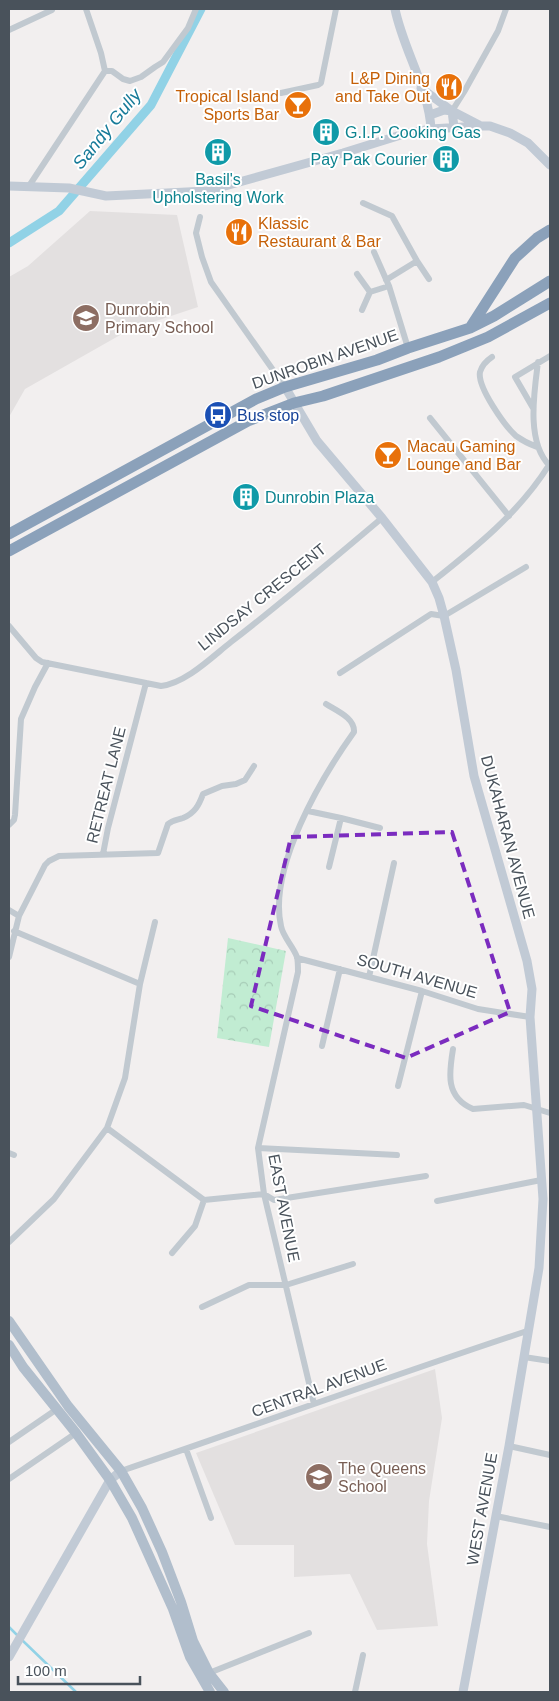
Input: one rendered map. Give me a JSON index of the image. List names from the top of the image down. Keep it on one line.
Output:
{"streets":{"highway":["DUNROBIN AVENUE"],"street":["LINDSAY CRESCENT","RETREAT LANE","DUKAHARAN AVENUE","SOUTH AVENUE","EAST AVENUE","CENTRAL AVENUE","WEST AVENUE"]},"crossings":[["LINDSAY CRESCENT","RETREAT LANE"],["LINDSAY CRESCENT","DUKAHARAN AVENUE"],["DUKAHARAN AVENUE","SOUTH AVENUE"],["DUKAHARAN AVENUE","CENTRAL AVENUE"],["DUKAHARAN AVENUE","WEST AVENUE"],["SOUTH AVENUE","EAST AVENUE"],["EAST AVENUE","CENTRAL AVENUE"],["CENTRAL AVENUE","WEST AVENUE"]],"water":["Sandy Gully"],"places":{"restaurant":["L&P Dining and Take Out","Klassic Restaurant & Bar"],"bar":["Tropical Island Sports Bar","Macau Gaming Lounge and Bar"],"building":["G.I.P. Cooking Gas","Basil's Upholstering Work","Pay Pak Courier","Dunrobin Plaza"],"school or university":["Dunrobin Primary School","The Queens School"],"bus stop":["Bus stop"]},"scale_bar":"100 m"}
